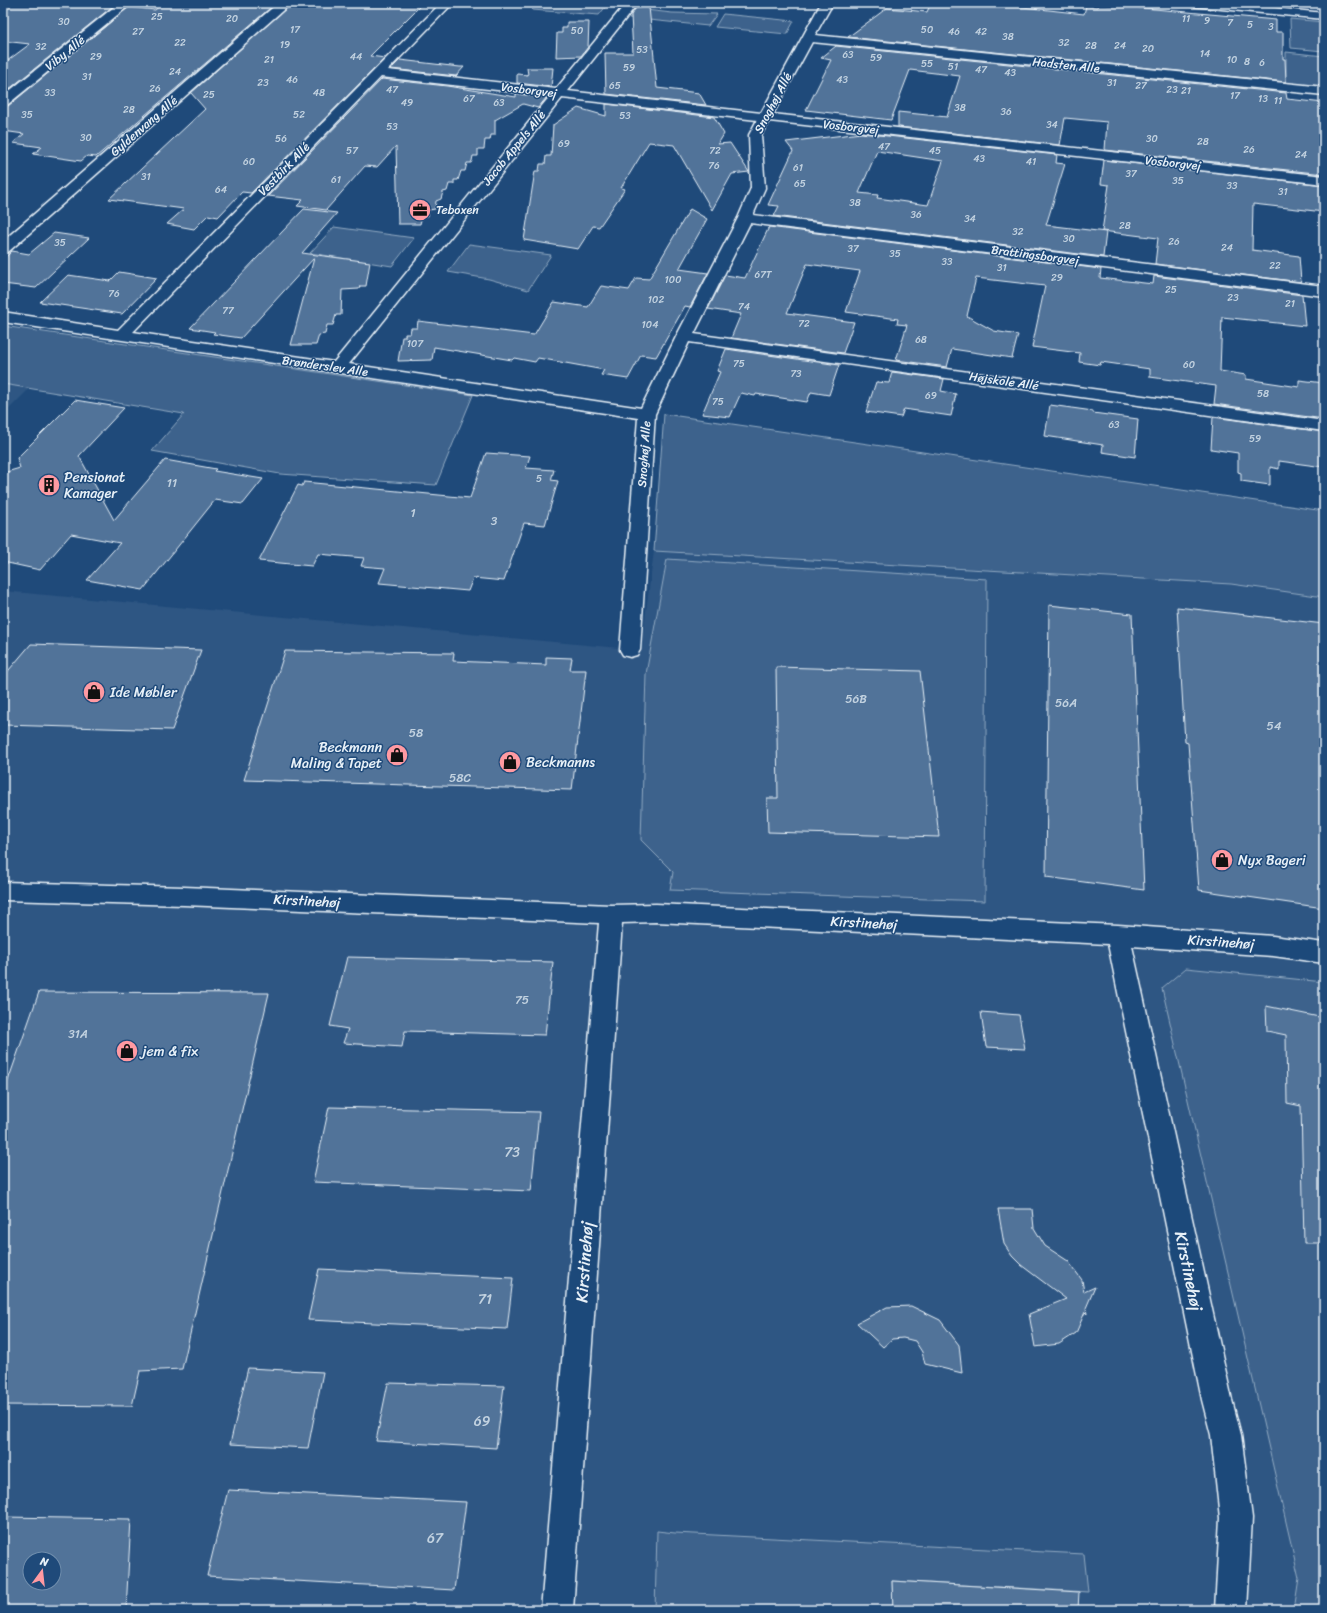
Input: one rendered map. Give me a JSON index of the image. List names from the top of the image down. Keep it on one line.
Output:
{"streets":{"street":["Viby Allé","Hadsten Alle","Vosborgvej","Snoghøj Allé","Gyldenvang Allé","Jacob Appels Allé","Vestbirk Allé","Brattingsborgvej","Brønderslev Alle","Højskole Allé","Snoghøj Alle","Kirstinehøj"]},"crossings":[["Hadsten Alle","Snoghøj Allé"],["Vosborgvej","Snoghøj Allé"],["Vosborgvej","Jacob Appels Allé"],["Vosborgvej","Vestbirk Allé"],["Snoghøj Allé","Brattingsborgvej"],["Snoghøj Allé","Snoghøj Alle"],["Jacob Appels Allé","Brønderslev Alle"],["Vestbirk Allé","Brønderslev Alle"],["Brønderslev Alle","Snoghøj Alle"],["Højskole Allé","Snoghøj Alle"]],"places":{"office":["Teboxen"],"building":["Pensionat Kamager"],"shop":["Ide Møbler","Beckmann Maling & Tapet","Beckmanns","Nyx Bageri","jem & fix"]},"house_numbers":["25","20","11","9","30","7","5","3","17","50","50","27","46","42","38","22","32","19","28","24","32","20","53","14","63","29","44","59","21","10","8","6","55","51","59","47","24","43","31","46","43","23","31","65","27","26","47","23","21","33","48","25","17","67","13","11","49","63","38","28","36","35","52","53","34","53","30","56","30","28","69","47","26","57","72","45","24","43","60","41","76","61","37","31","61","35","65","33","64","31","38","36","34","28","32","30","26","35","24","37","35","33","22","31","67T","29","100","25","76","23","102","21","74","77","72","104","68","107","75","60","73","58","69","75","63","59","5","11","1","3","56B","56A","54","58","58C","75","31A","73","71","69","67"],"north":"top"}
